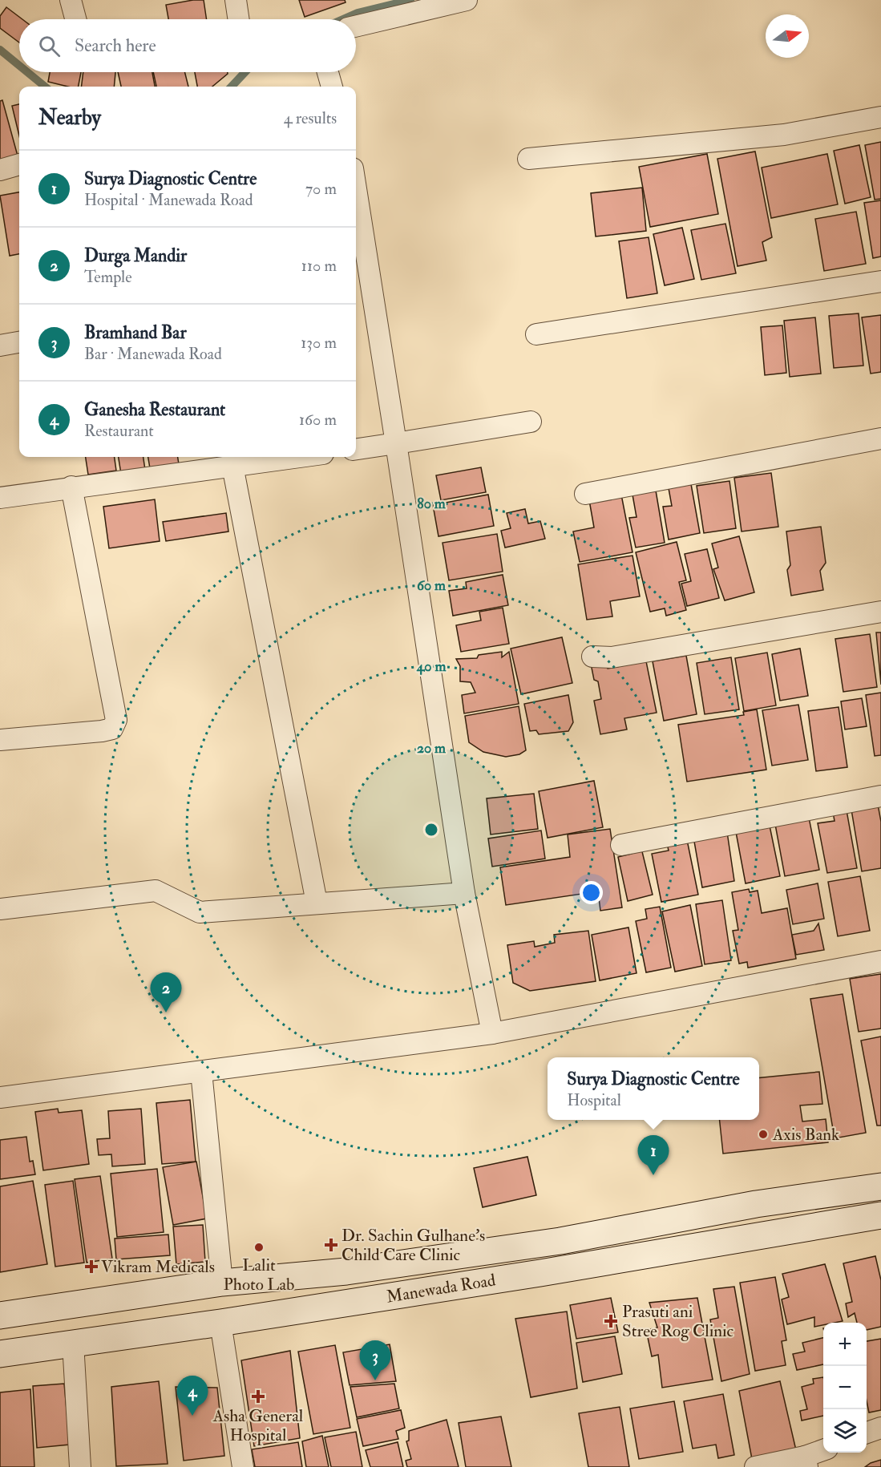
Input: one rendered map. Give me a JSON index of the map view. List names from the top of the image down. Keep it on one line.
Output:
{"streets":{"street":["Manewada Road"]},"places":{"other":["Axis Bank","Lalit Photo Lab"],"health":["Dr. Sachin Gulhane's Child Care Clinic","Vikram Medicals","Prasuti ani Stree Rog Clinic","Asha General Hospital"]},"north":"right","page":{"search":"Search here","heading":["Nearby","4 results"],"list":[{"mark":"1","name":"Surya Diagnostic Centre","note":"Hospital · Manewada Road","value":"70 m"},{"mark":"2","name":"Durga Mandir","note":"Temple","value":"110 m"},{"mark":"3","name":"Bramhand Bar","note":"Bar · Manewada Road","value":"130 m"},{"mark":"4","name":"Ganesha Restaurant","note":"Restaurant","value":"160 m"}],"pins":["2","1","3","4"],"popup":["Surya Diagnostic Centre","Hospital"],"map_buttons":["+","−"]},"rings":["80 m","60 m","40 m","20 m"]}
